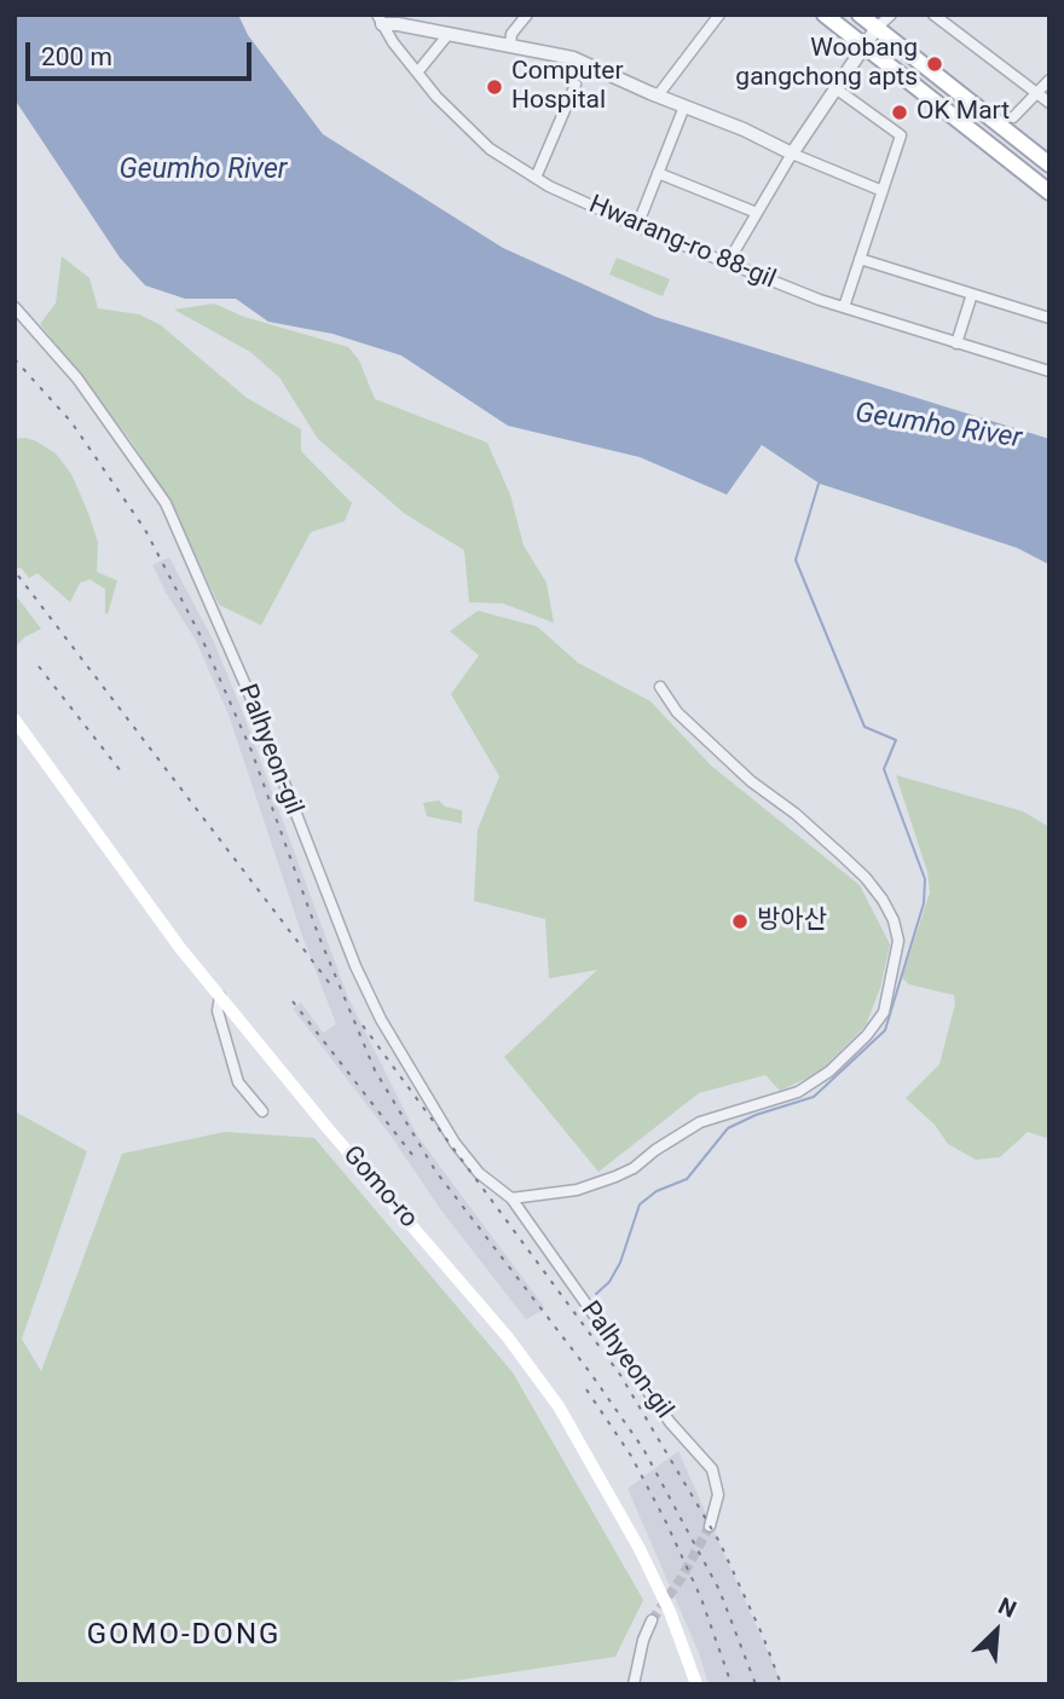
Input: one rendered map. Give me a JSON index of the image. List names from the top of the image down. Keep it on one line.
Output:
{"streets":{"main road":["Gomo-ro"],"street":["Hwarang-ro 88-gil","Palhyeon-gil"]},"districts":["GOMO-DONG"],"water":["Geumho River"],"places":["Woobang gangchong apts","Computer Hospital","OK Mart","방아산"],"scale_bar":"200 m","north":"top right"}
